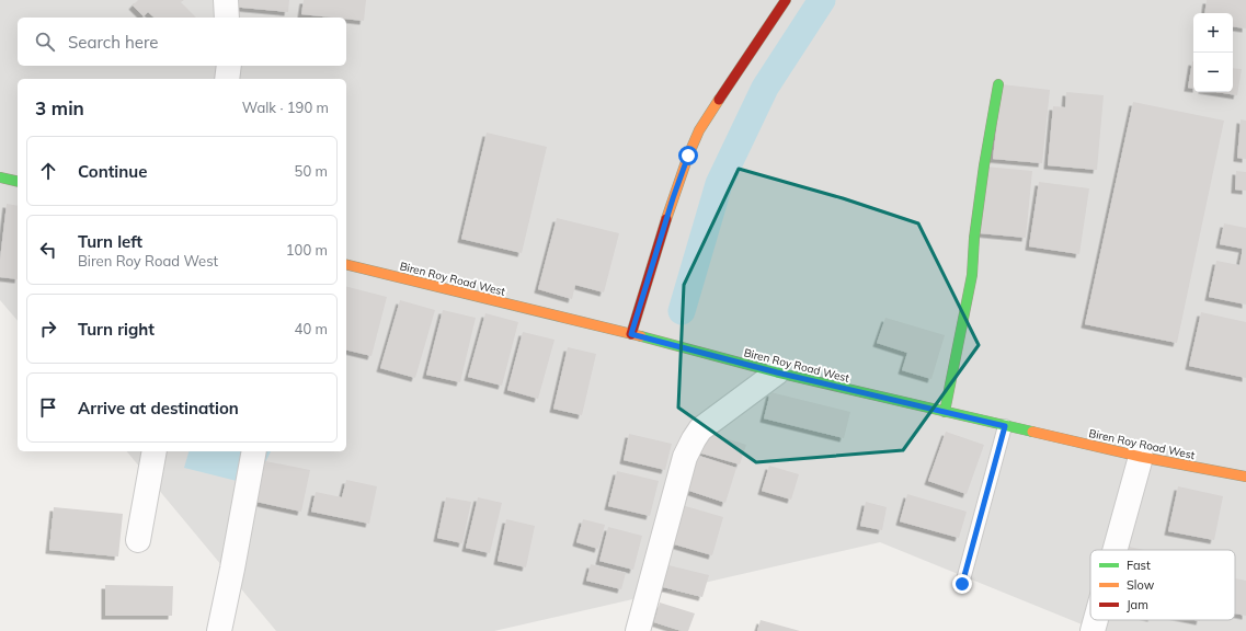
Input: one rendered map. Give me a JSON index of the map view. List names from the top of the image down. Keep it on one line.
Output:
{"streets":{"main road":["Biren Roy Road West"]},"legend":["Fast","Slow","Jam"],"page":{"map_buttons":["+","−"],"search":"Search here","heading":["3 min","Walk · 190 m"],"list":[["Continue","50 m"],["Turn left","Biren Roy Road West","100 m"],["Turn right","40 m"],"Arrive at destination"]}}
